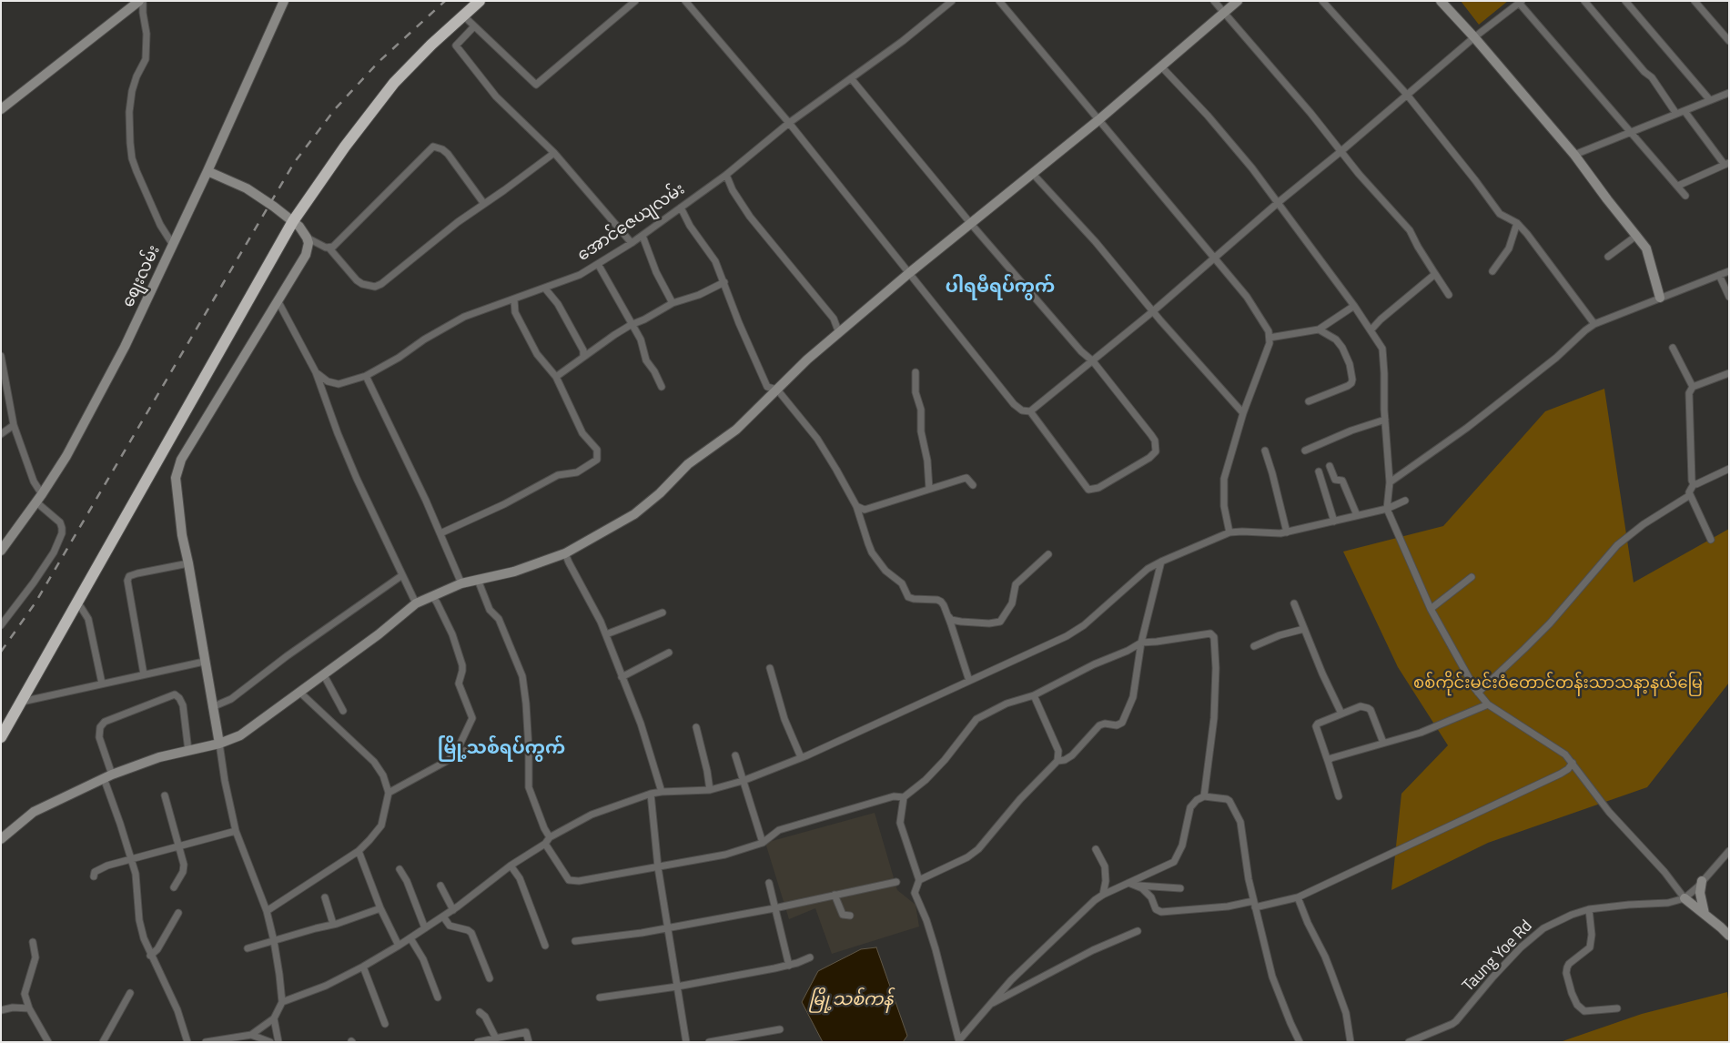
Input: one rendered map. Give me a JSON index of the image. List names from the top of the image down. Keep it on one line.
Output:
{"streets":{"street":["အောင်ဇေယျလမ်း","စျေးလမ်း","Taung Yoe Rd"]},"districts":["ပါရမီရပ်ကွက်","မြို့သစ်ရပ်ကွက်"],"water":["မြို့သစ်ကန်"],"parks":["စစ်ကိုင်းမင်းဝံတောင်တန်းသာသနာ့နယ်မြေ"]}
